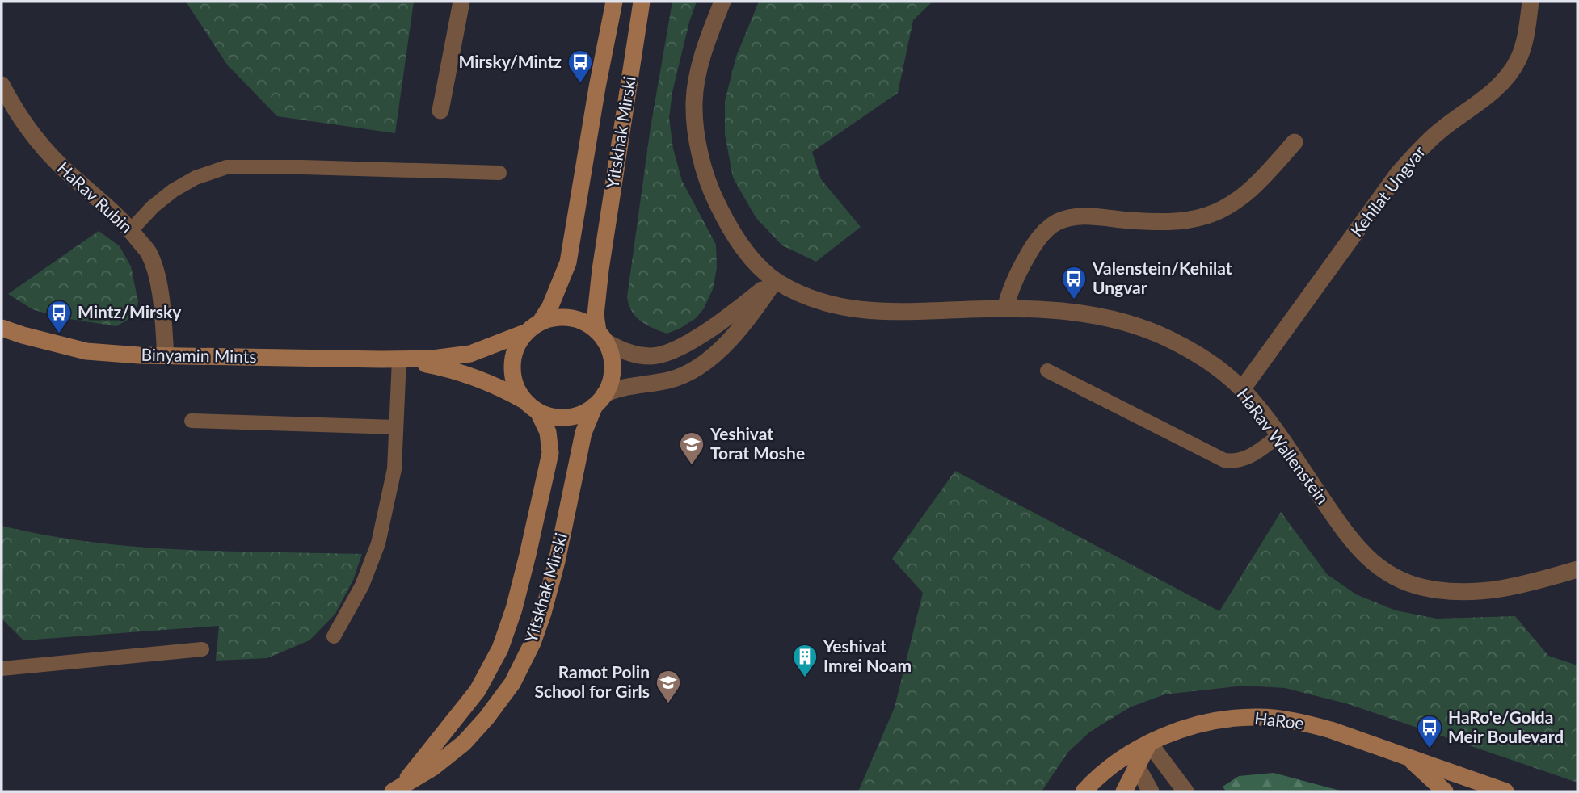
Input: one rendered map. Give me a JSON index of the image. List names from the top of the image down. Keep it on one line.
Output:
{"streets":{"street":["Yitskhak Mirski","Kehilat Ungvar","HaRav Rubin","Binyamin Mints","HaRav Wallenstein","HaRoe"]},"crossings":[["Yitskhak Mirski","Binyamin Mints"],["Kehilat Ungvar","HaRav Wallenstein"],["HaRav Rubin","Binyamin Mints"]],"places":{"bus stop":["Mirsky/Mintz","Valenstein/Kehilat Ungvar","Mintz/Mirsky","HaRo'e/Golda Meir Boulevard"],"school or university":["Yeshivat Torat Moshe","Ramot Polin School for Girls"],"building":["Yeshivat Imrei Noam"]}}
